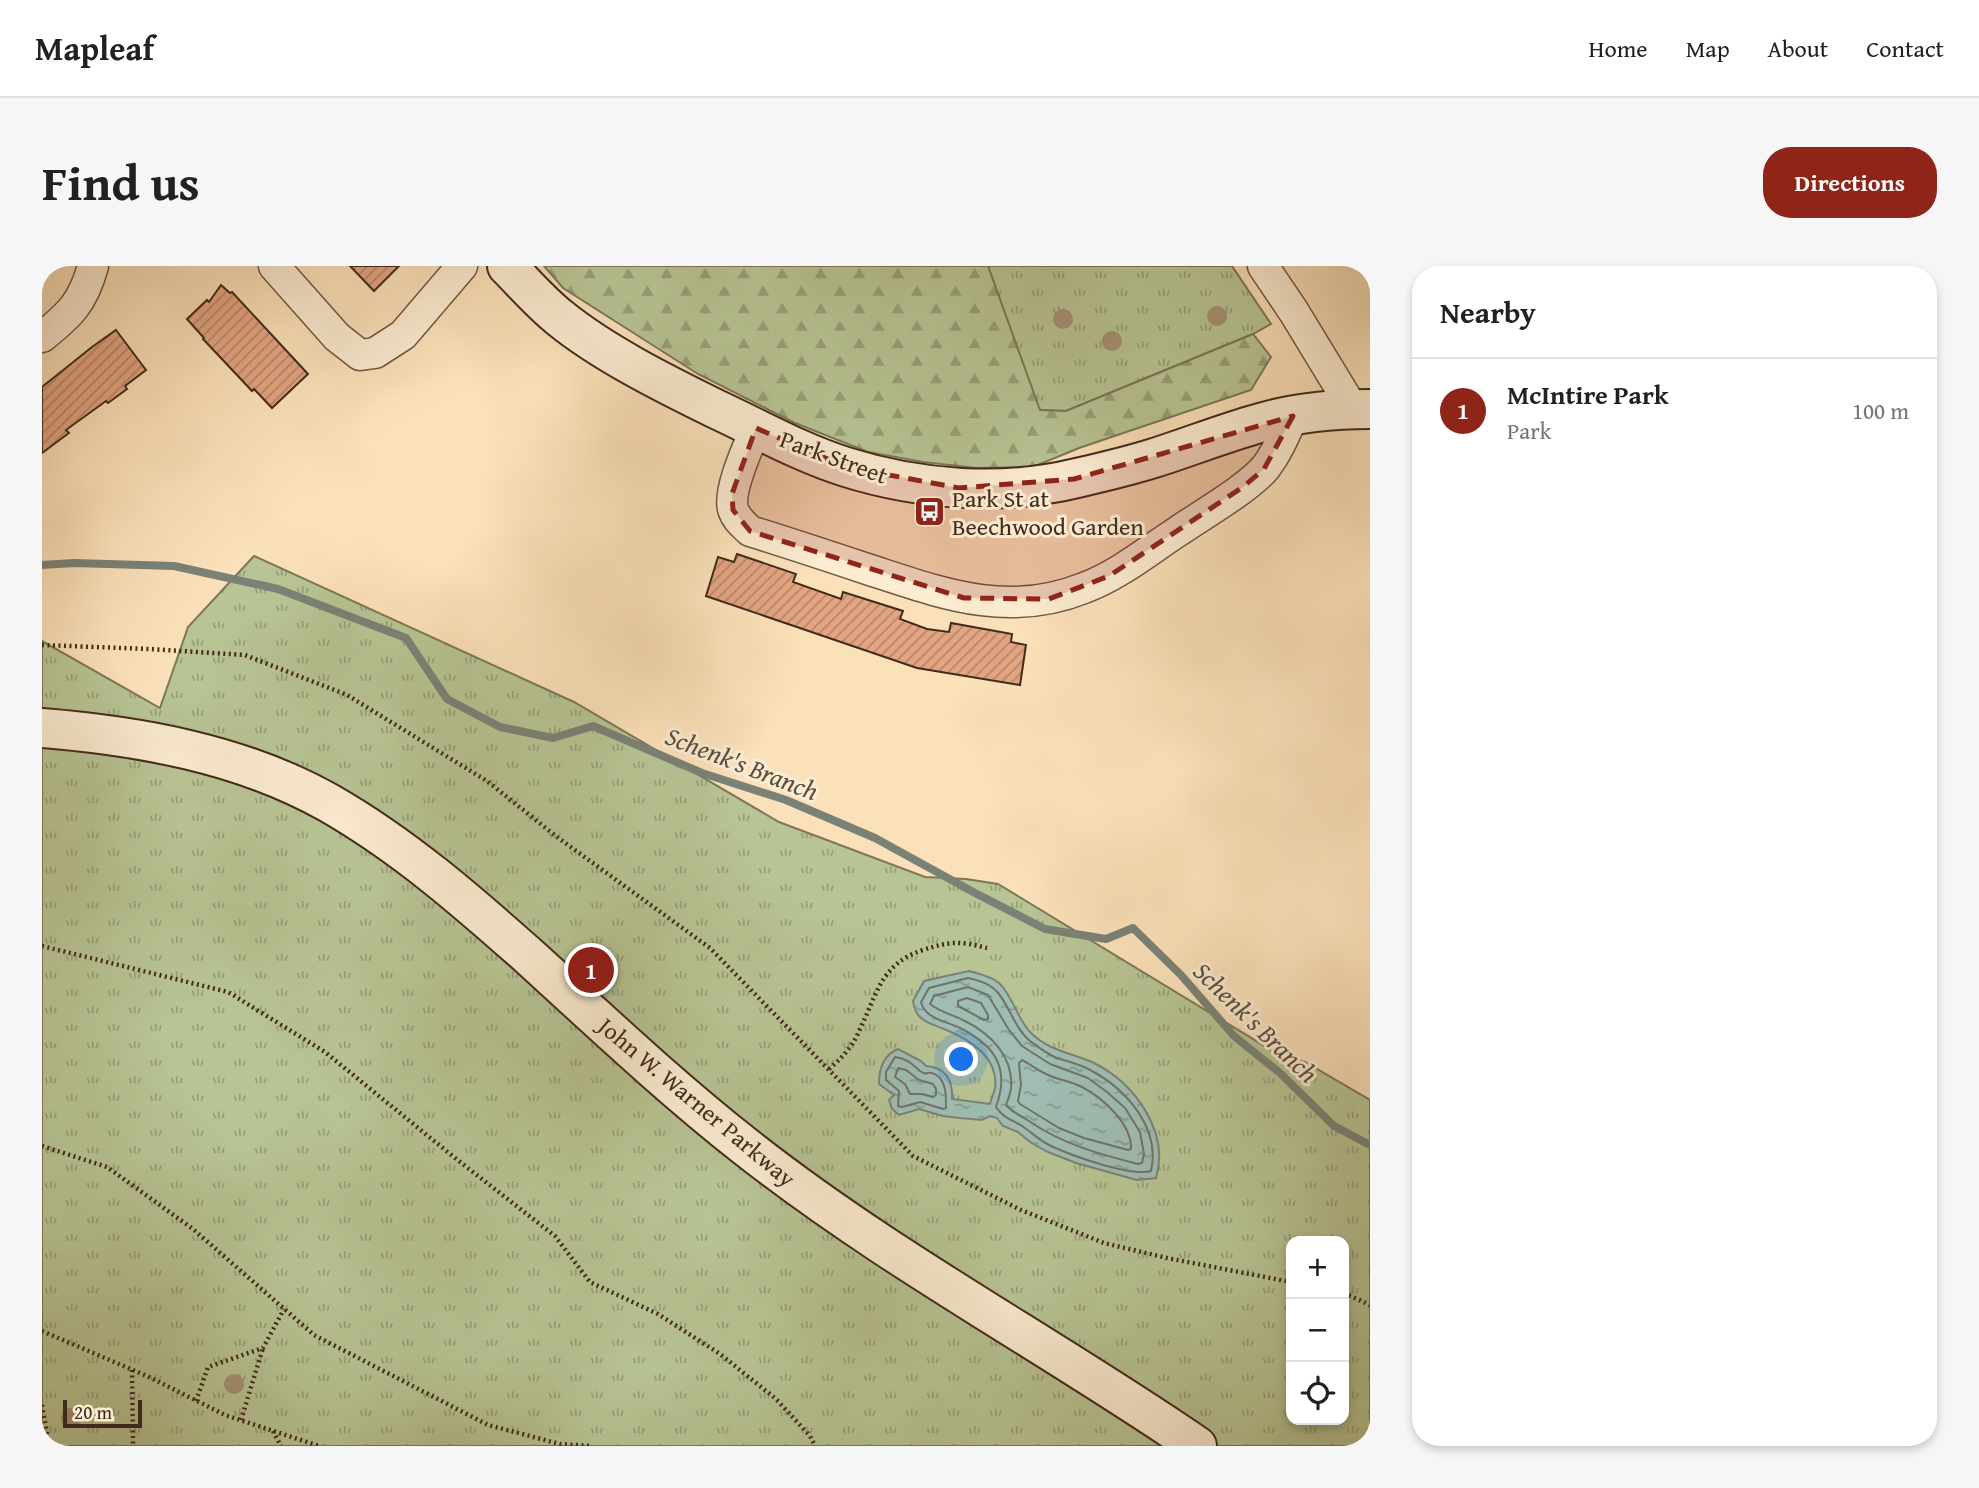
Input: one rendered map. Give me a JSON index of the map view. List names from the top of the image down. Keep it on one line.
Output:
{"streets":{"main road":["Park Street","John W. Warner Parkway"]},"water":["Schenk's Branch"],"places":{"bus stop":["Park St at Beechwood Garden"]},"scale_bar":"20 m","page":{"header":"Mapleaf","nav":["Home","Map","About","Contact"],"title":"Find us","buttons":"Directions","heading":"Nearby","list":[{"mark":"1","name":"McIntire Park","note":"Park","value":"100 m"}],"pins":"1","map_buttons":["+","−"],"scale":"20 m"}}
